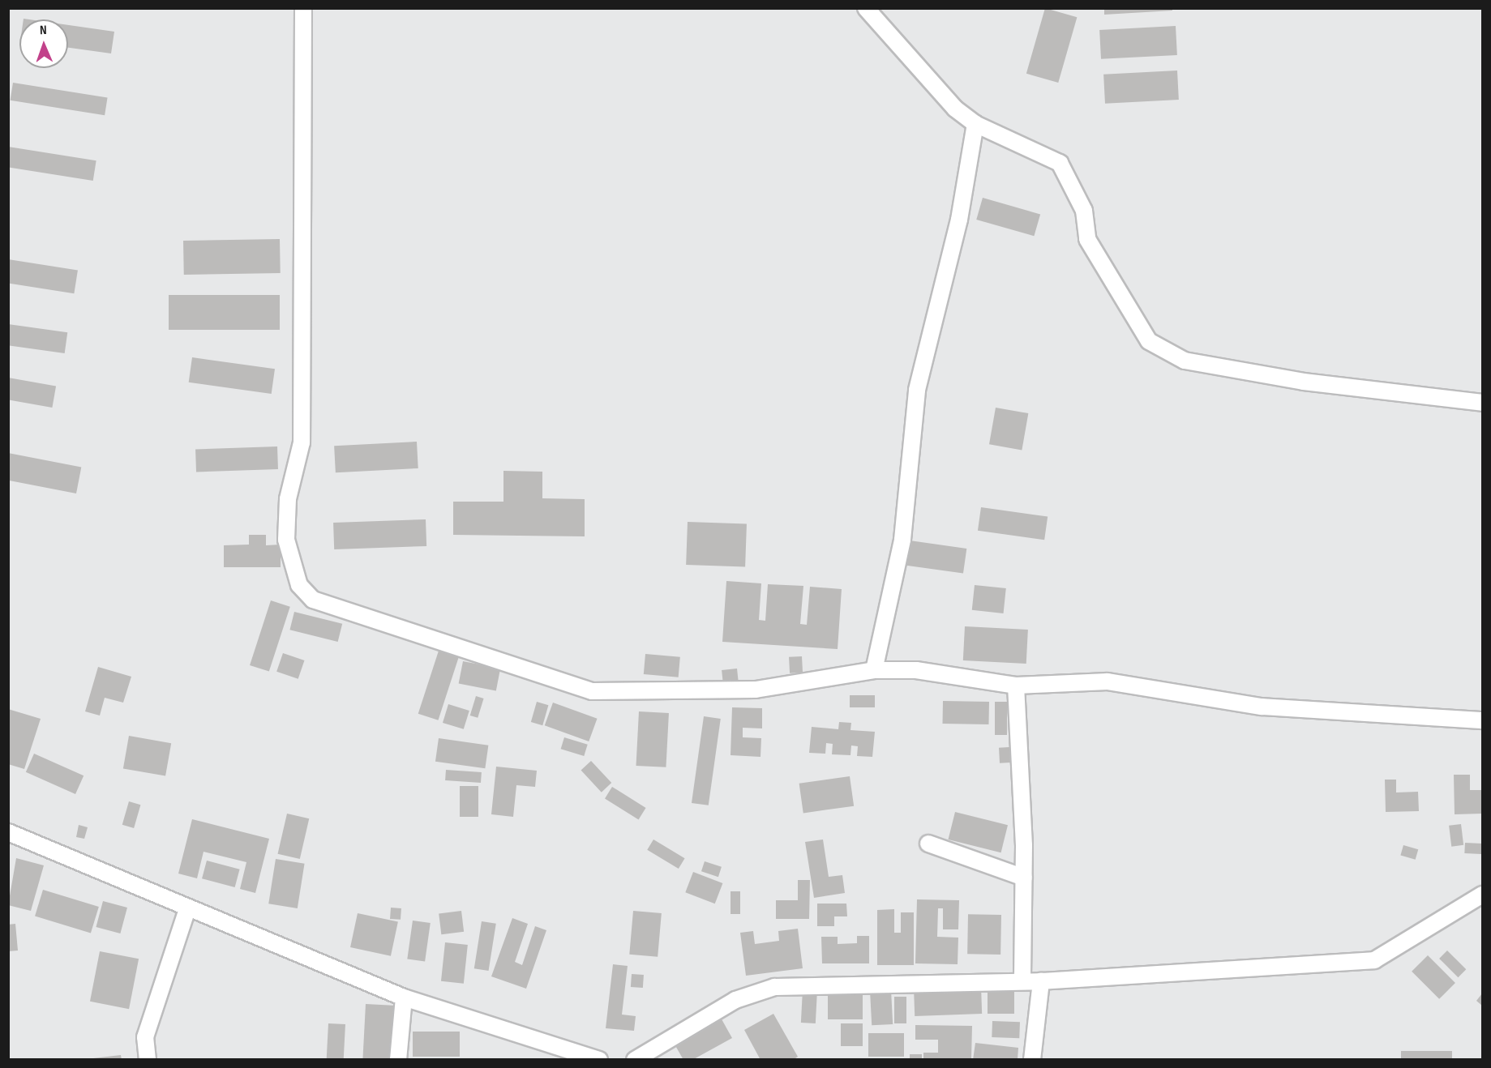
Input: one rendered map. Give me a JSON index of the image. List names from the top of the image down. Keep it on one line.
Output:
{"north":"top"}
